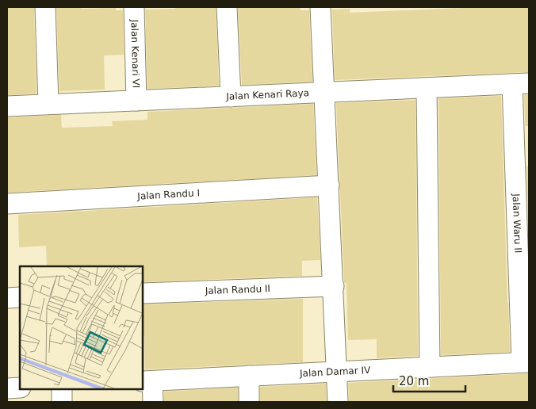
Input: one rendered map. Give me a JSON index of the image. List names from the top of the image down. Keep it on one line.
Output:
{"streets":{"street":["Jalan Kenari VI","Jalan Kenari Raya","Jalan Randu I","Jalan Waru II","Jalan Randu II","Jalan Damar IV"]},"crossings":[["Jalan Kenari VI","Jalan Kenari Raya"],["Jalan Kenari Raya","Jalan Waru II"],["Jalan Waru II","Jalan Damar IV"]],"scale_bar":"20 m"}
